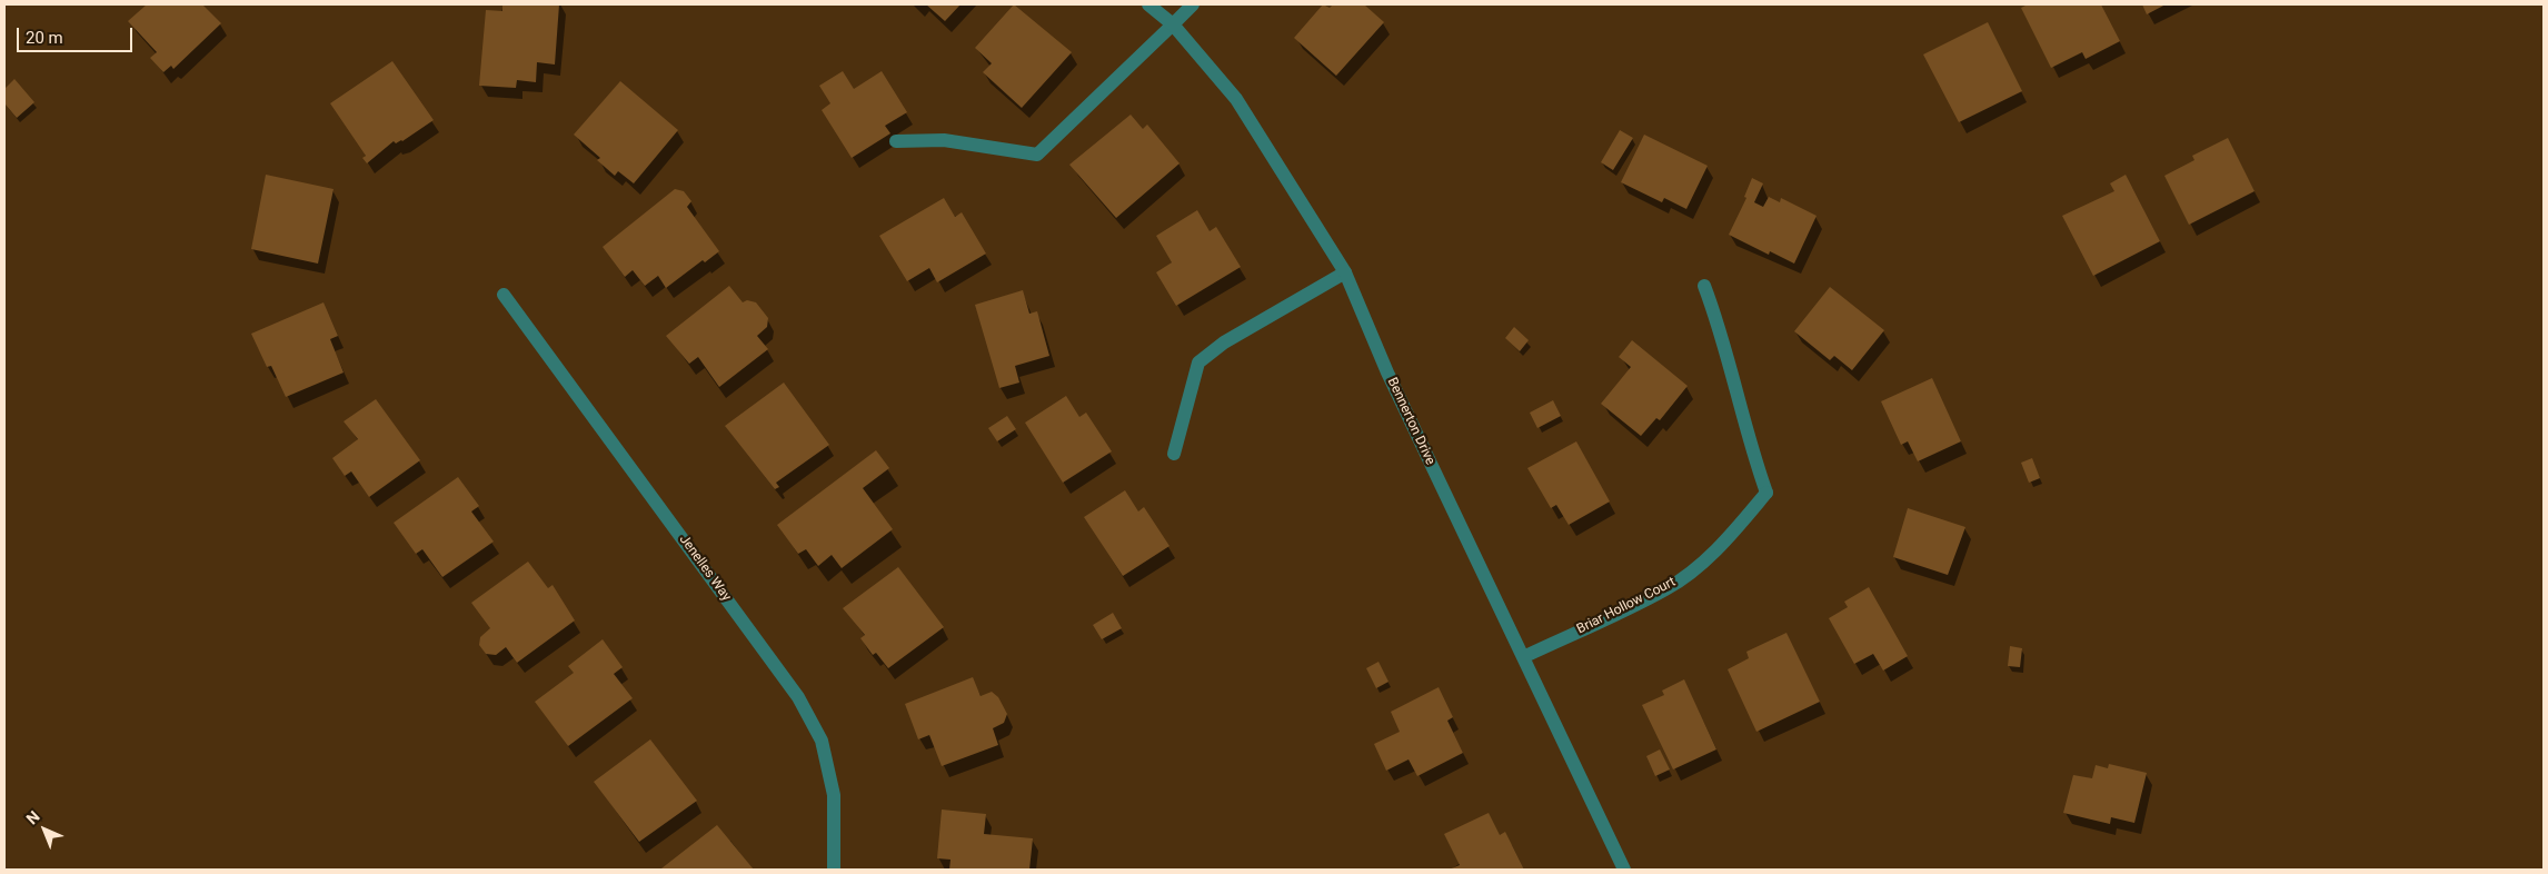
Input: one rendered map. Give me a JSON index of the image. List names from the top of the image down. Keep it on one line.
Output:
{"streets":{"street":["Bennerton Drive","Jenelles Way","Briar Hollow Court"]},"crossings":[["Bennerton Drive","Briar Hollow Court"]],"scale_bar":"20 m","north":"top left"}
